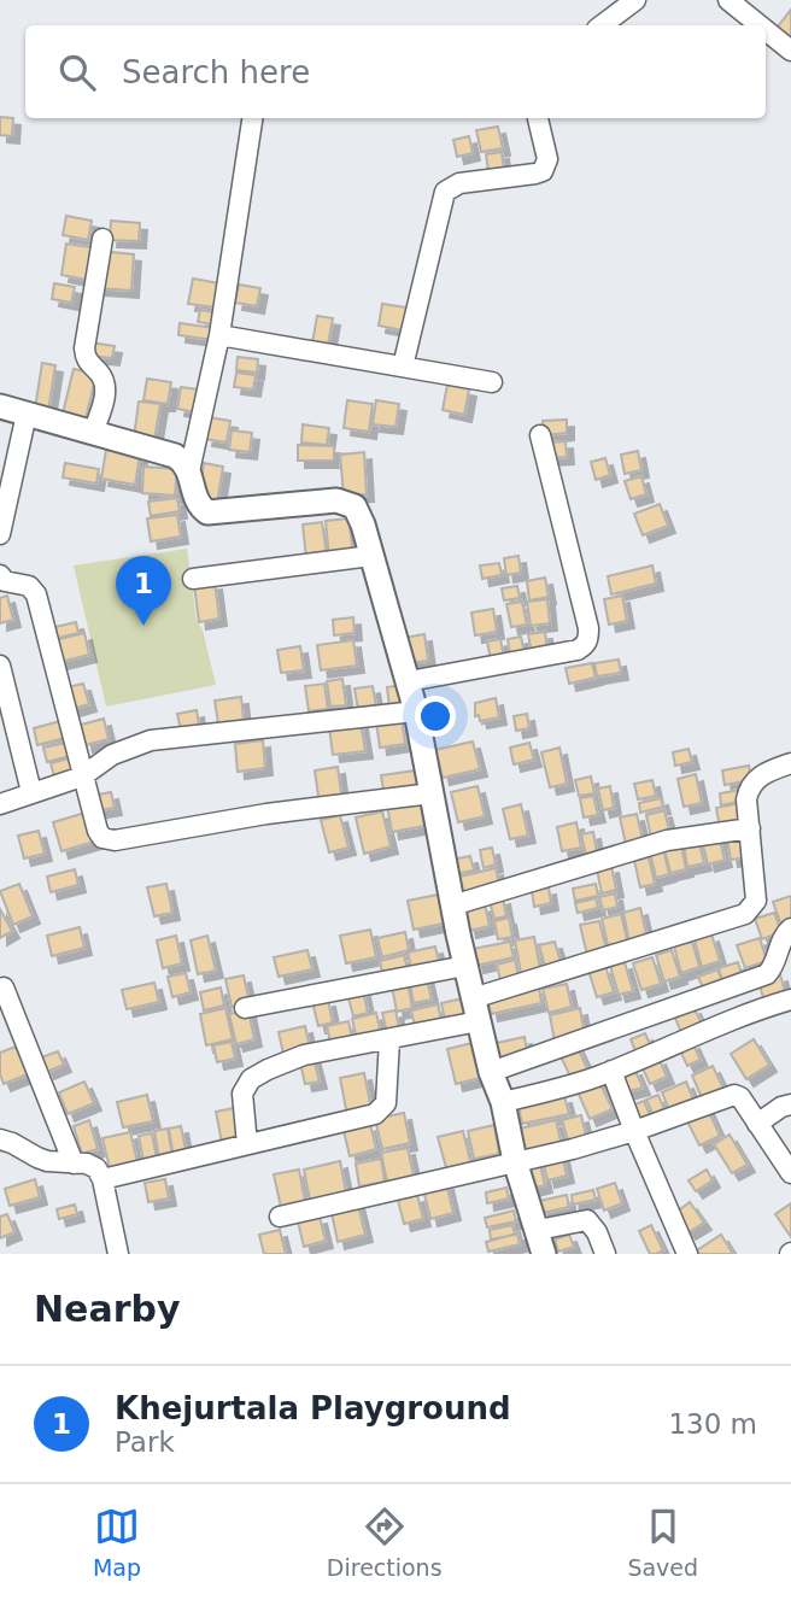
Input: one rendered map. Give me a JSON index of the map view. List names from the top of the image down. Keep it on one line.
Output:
{"page":{"search":"Search here","pins":"1","heading":"Nearby","list":[{"mark":"1","name":"Khejurtala Playground","note":"Park","value":"130 m"}],"nav":["Map","Directions","Saved"]}}
